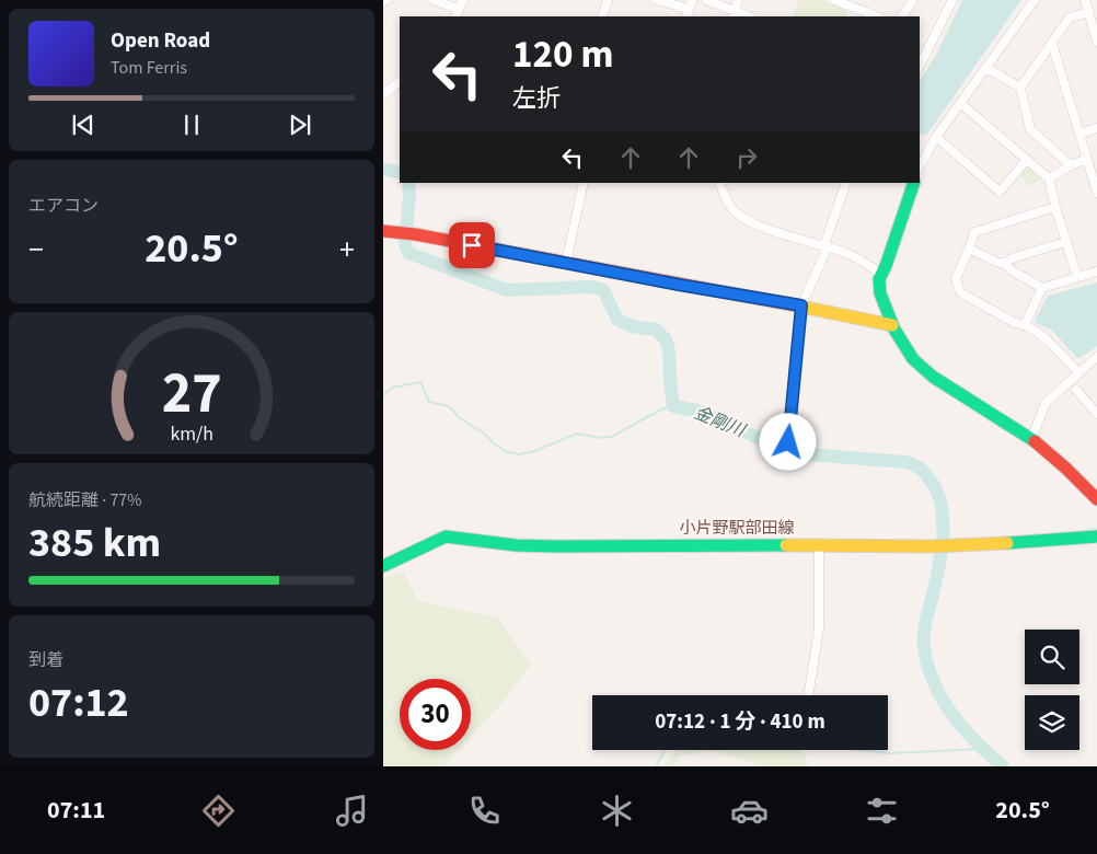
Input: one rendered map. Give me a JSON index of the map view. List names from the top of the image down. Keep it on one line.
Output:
{"streets":{"street":["小片野駅部田線"]},"water":["金剛川"],"page":{"turn":["120 m","左折"],"song":["Open Road","Tom Ferris"],"tile":["エアコン",["航続距離 · 77%","385 km"],["到着","07:12"]],"heat":["−","20.5°","+"],"limit":"30","trip":"07:12 · 1 分 · 410 m","tabs":["07:11","20.5°"],"gauge":["27","km/h"]}}
